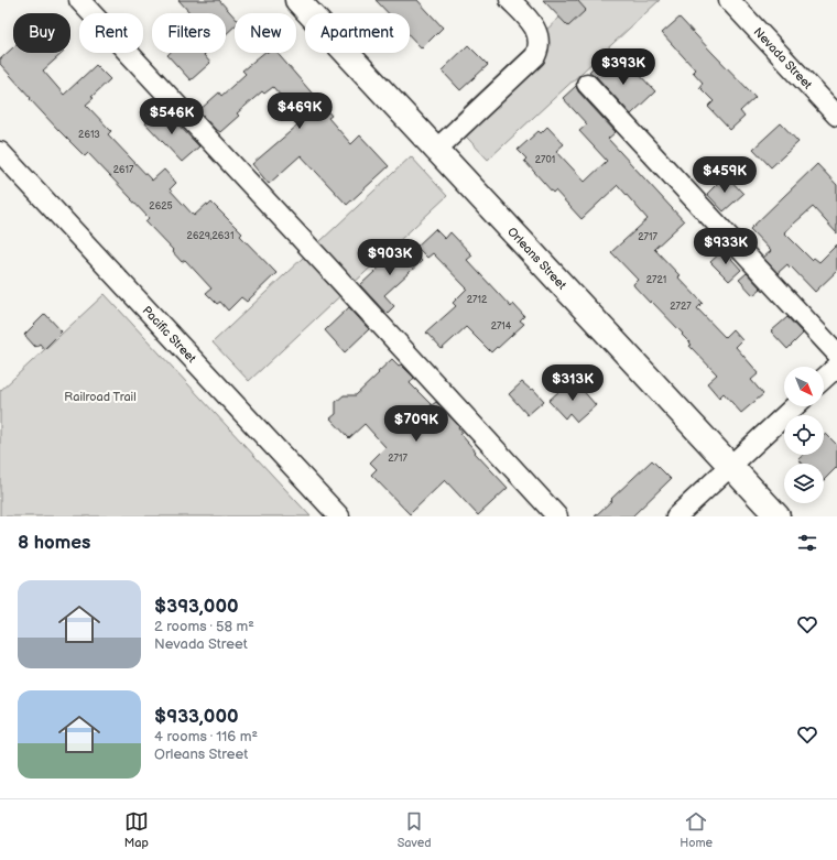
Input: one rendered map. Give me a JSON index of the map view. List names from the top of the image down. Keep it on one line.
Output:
{"streets":{"main road":["Orleans Street"],"street":["Nevada Street","Pacific Street"]},"parks":["Railroad Trail"],"house_numbers":["2613","2701","2617","2625","2629,2631","2717","2721","2712","2727","2714","2717"],"north":"bottom right","page":{"chip":["Buy","Rent","Filters","New","Apartment"],"price":["$393K","$469K","$546K","$459K","$933K","$903K","$313K","$709K"],"heading":"8 homes","list":[{"name":"$393,000","note":"2 rooms · 58 m² · Nevada Street"},{"name":"$933,000","note":"4 rooms · 116 m² · Orleans Street"}],"tabs":["Map","Saved","Home"]}}
